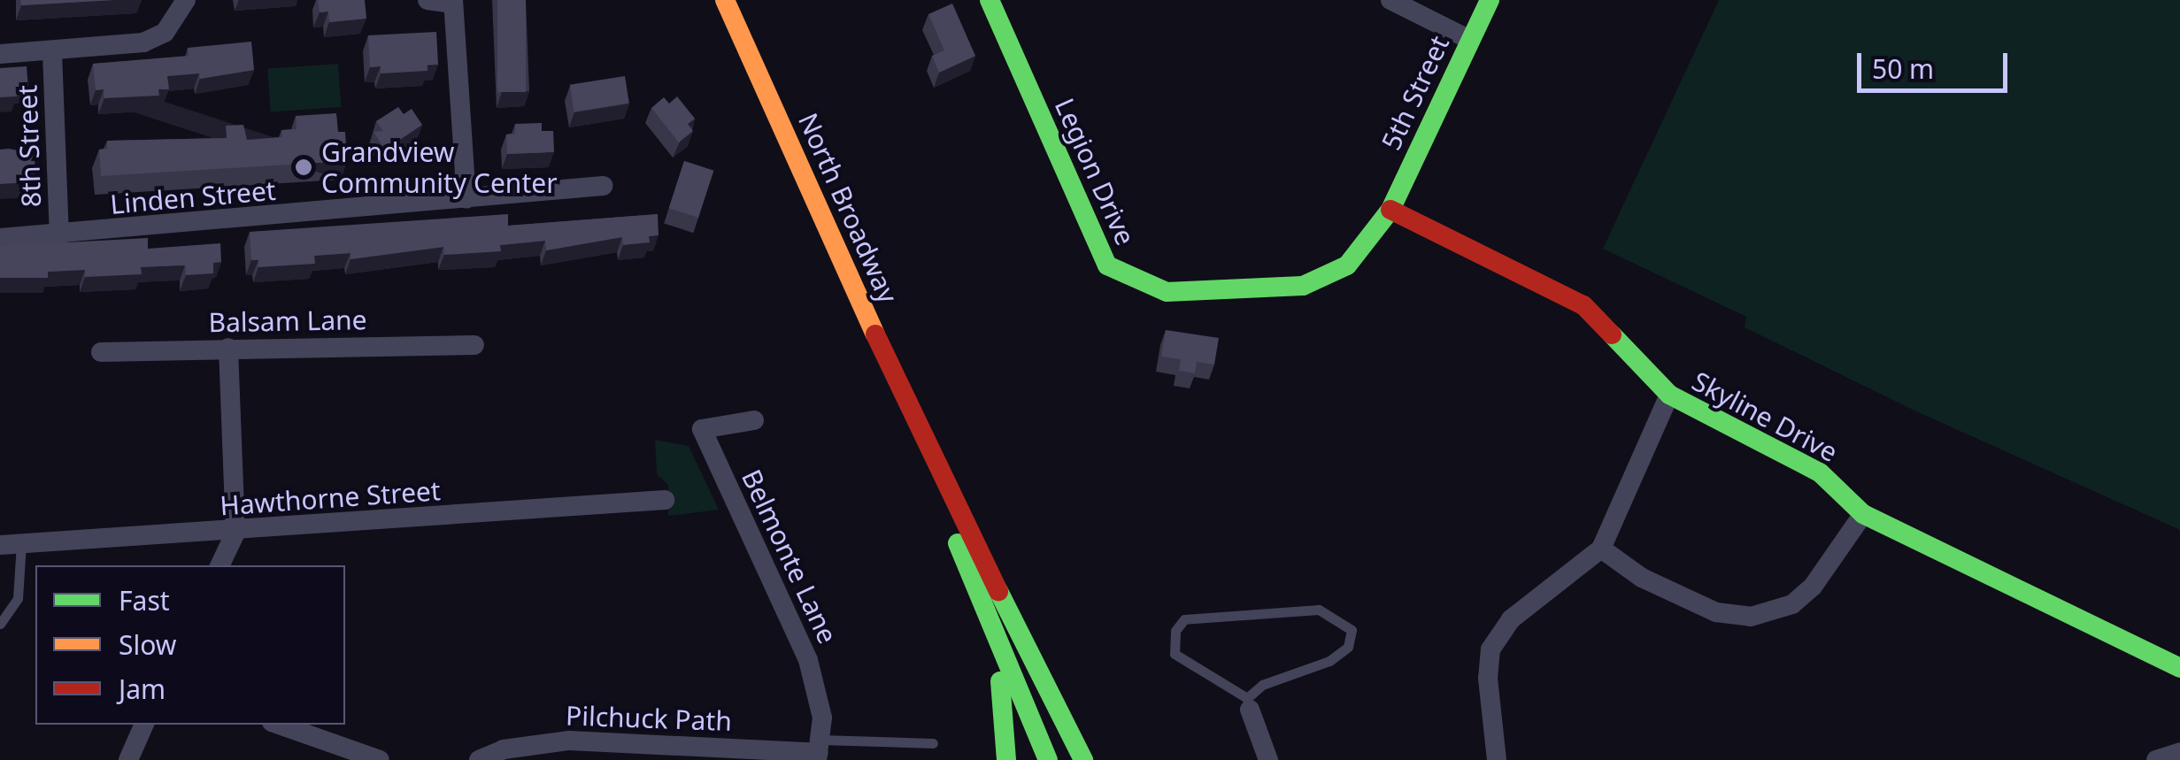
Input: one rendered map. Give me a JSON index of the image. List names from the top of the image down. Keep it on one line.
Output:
{"streets":{"street":["5th Street","8th Street","Legion Drive","Linden Street","North Broadway","Balsam Lane","Skyline Drive","Hawthorne Street","Belmonte Lane","Pilchuck Path"]},"crossings":[["5th Street","Legion Drive"],["5th Street","Skyline Drive"],["8th Street","Linden Street"],["Legion Drive","Skyline Drive"],["Belmonte Lane","Pilchuck Path"]],"places":["Grandview Community Center"],"legend":["Fast","Slow","Jam"],"scale_bar":"50 m"}
